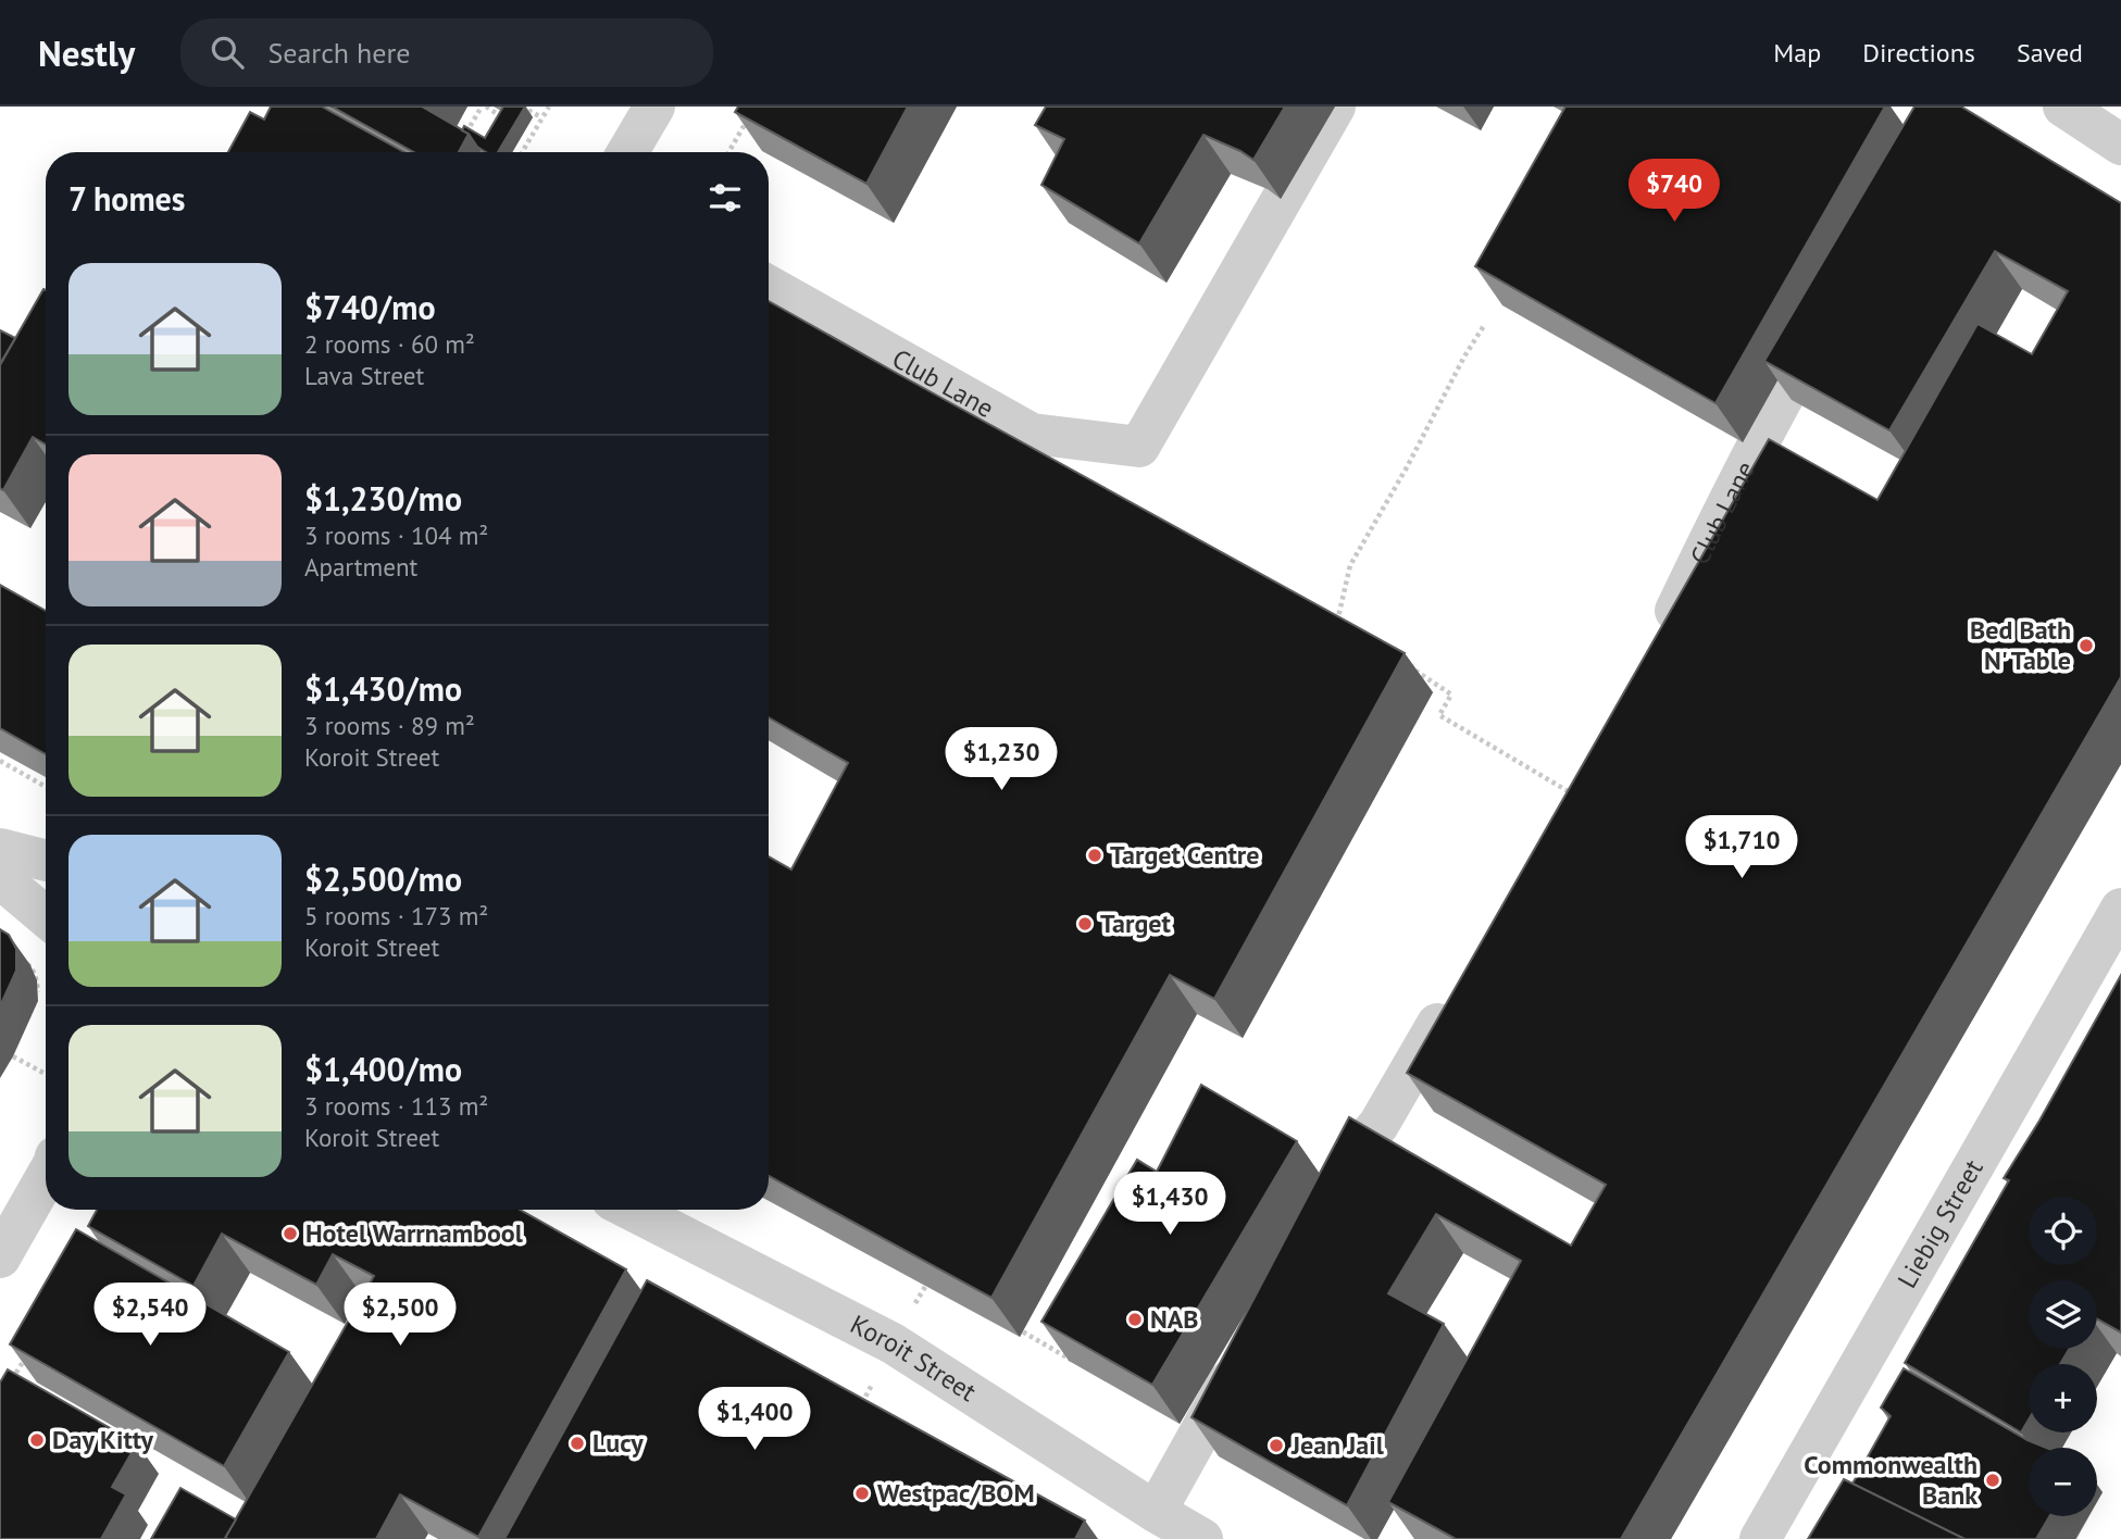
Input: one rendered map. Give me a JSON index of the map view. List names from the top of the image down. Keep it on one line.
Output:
{"streets":{"street":["Club Lane","Liebig Street","Koroit Street"]},"places":["Bed Bath N' Table","Target Centre","Target","Hotel Warrnambool","NAB","Day Kitty","Lucy","Jean Jail","Commonwealth Bank","Westpac/BOM"],"page":{"header":"Nestly","search":"Search here","nav":["Map","Directions","Saved"],"heading":"7 homes","price":["$740","$1,230","$1,710","$1,430","$2,540","$2,500","$1,400"],"list":[{"name":"$740/mo","note":"2 rooms · 60 m² · Lava Street"},{"name":"$1,230/mo","note":"3 rooms · 104 m² · Apartment"},{"name":"$1,430/mo","note":"3 rooms · 89 m² · Koroit Street"},{"name":"$2,500/mo","note":"5 rooms · 173 m² · Koroit Street"},{"name":"$1,400/mo","note":"3 rooms · 113 m² · Koroit Street"}],"map_buttons":["+","−"]}}
